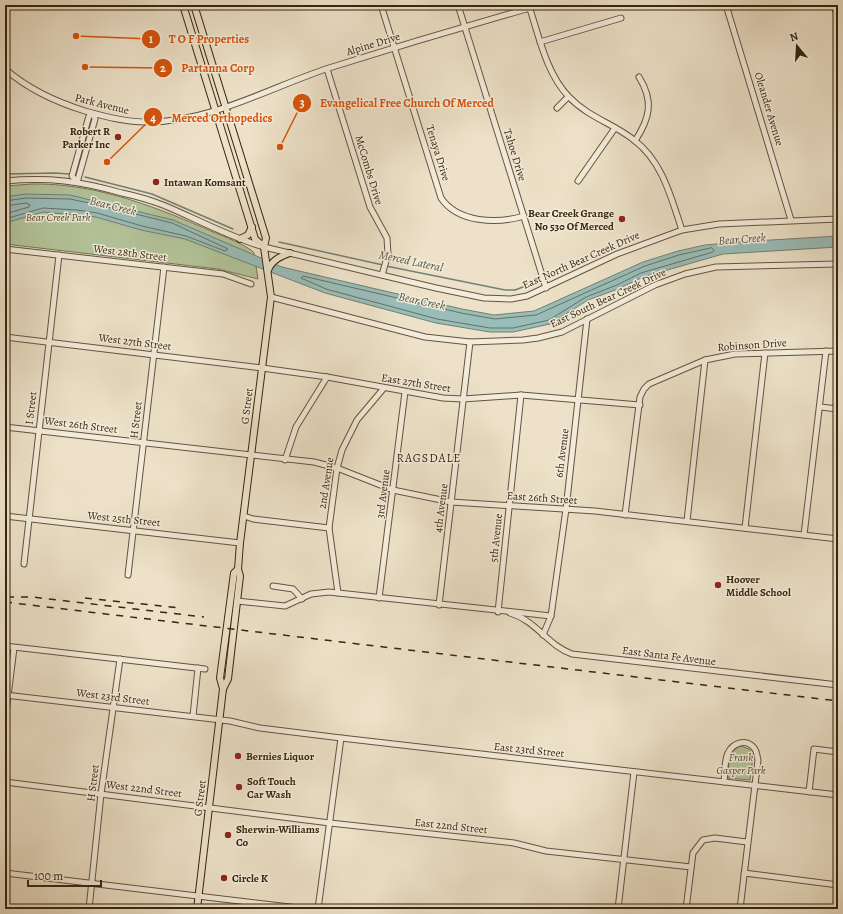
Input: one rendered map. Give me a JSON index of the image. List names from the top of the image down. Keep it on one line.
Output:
{"streets":{"main road":["G Street"],"street":["Alpine Drive","Park Avenue","Oleander Avenue","Tenaya Drive","Tahoe Drive","McCombs Drive","West 28th Street","East North Bear Creek Drive","East South Bear Creek Drive","West 27th Street","Robinson Drive","East 27th Street","I Street","H Street","West 26th Street","6th Avenue","2nd Avenue","3rd Avenue","East 26th Street","4th Avenue","West 25th Street","5th Avenue","East Santa Fe Avenue","West 23rd Street","East 23rd Street","West 22nd Street","East 22nd Street"]},"crossings":[["Alpine Drive","Park Avenue"],["Alpine Drive","Tenaya Drive"],["Alpine Drive","Tahoe Drive"],["Alpine Drive","McCombs Drive"],["Alpine Drive","G Street"],["Park Avenue","G Street"],["Oleander Avenue","East North Bear Creek Drive"],["Tenaya Drive","Tahoe Drive"],["Tahoe Drive","East North Bear Creek Drive"],["McCombs Drive","East North Bear Creek Drive"],["West 28th Street","I Street"],["West 28th Street","H Street"],["East North Bear Creek Drive","G Street"],["East South Bear Creek Drive","G Street"],["East South Bear Creek Drive","6th Avenue"],["East South Bear Creek Drive","4th Avenue"],["West 27th Street","East 27th Street"],["West 27th Street","G Street"],["West 27th Street","I Street"],["West 27th Street","H Street"],["Robinson Drive","East 27th Street"],["Robinson Drive","East 26th Street"],["East 27th Street","G Street"],["East 27th Street","6th Avenue"],["East 27th Street","2nd Avenue"],["East 27th Street","3rd Avenue"],["East 27th Street","4th Avenue"],["East 27th Street","5th Avenue"],["G Street","West 26th Street"],["G Street","East 26th Street"],["G Street","West 25th Street"],["G Street","East Santa Fe Avenue"],["G Street","West 23rd Street"],["G Street","East 23rd Street"],["G Street","West 22nd Street"],["G Street","East 22nd Street"],["I Street","West 26th Street"],["I Street","West 25th Street"],["H Street","West 26th Street"],["H Street","West 25th Street"],["H Street","West 23rd Street"],["H Street","West 22nd Street"],["West 26th Street","East 26th Street"],["6th Avenue","East 26th Street"],["6th Avenue","East Santa Fe Avenue"],["2nd Avenue","East 26th Street"],["2nd Avenue","East Santa Fe Avenue"],["3rd Avenue","East 26th Street"],["3rd Avenue","East Santa Fe Avenue"],["East 26th Street","4th Avenue"],["East 26th Street","5th Avenue"],["4th Avenue","East Santa Fe Avenue"],["5th Avenue","East Santa Fe Avenue"],["West 23rd Street","East 23rd Street"],["West 22nd Street","East 22nd Street"]],"districts":["RAGSDALE"],"water":["Bear Creek","Merced Lateral"],"parks":["Bear Creek Park","Frank Gasper Park"],"places":["T O F Properties","Partanna Corp","Robert R Parker Inc","Evangelical Free Church Of Merced","Merced Orthopedics","Intawan Komsant","Bear Creek Grange No 530 Of Merced","Hoover Middle School","Bernies Liquor","Soft Touch Car Wash","Sherwin-Williams Co","Circle K"],"scale_bar":"100 m","north":"top"}
